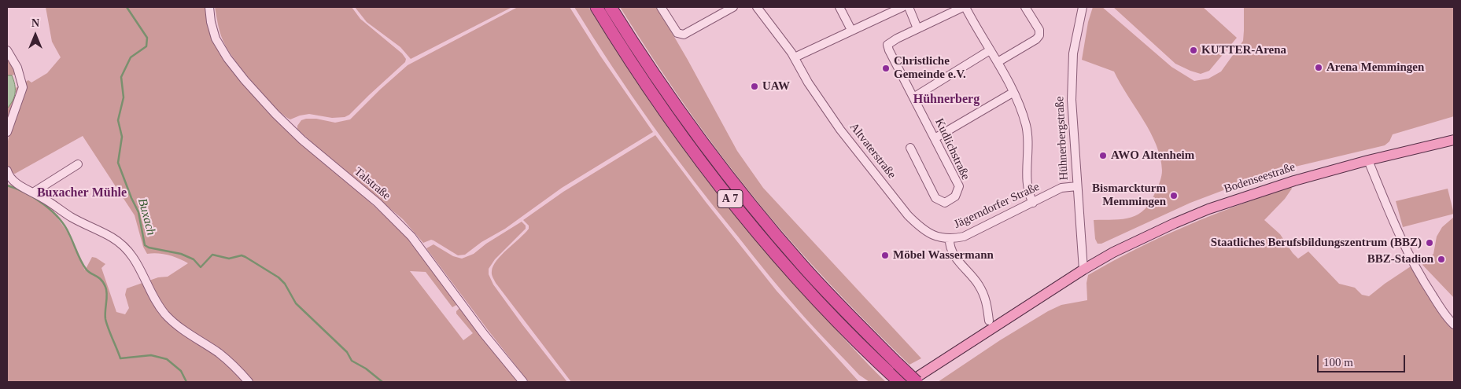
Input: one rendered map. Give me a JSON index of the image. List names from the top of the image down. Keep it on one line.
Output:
{"streets":{"highway":["A 7"],"main road":["Bodenseestraße"],"street":["Hühnerbergstraße","Kudlichstraße","Altvaterstraße","Talstraße","Jägerndorfer Straße"]},"crossings":[["Hühnerbergstraße","Bodenseestraße"],["Hühnerbergstraße","Jägerndorfer Straße"],["Altvaterstraße","Jägerndorfer Straße"]],"districts":["Hühnerberg","Buxacher Mühle"],"water":["Buxach"],"places":["KUTTER-Arena","Arena Memmingen","Christliche Gemeinde e.V.","UAW","AWO Altenheim","Bismarckturm Memmingen","Staatliches Berufsbildungszentrum (BBZ)","Möbel Wassermann","BBZ-Stadion"],"scale_bar":"100 m","north":"top"}
